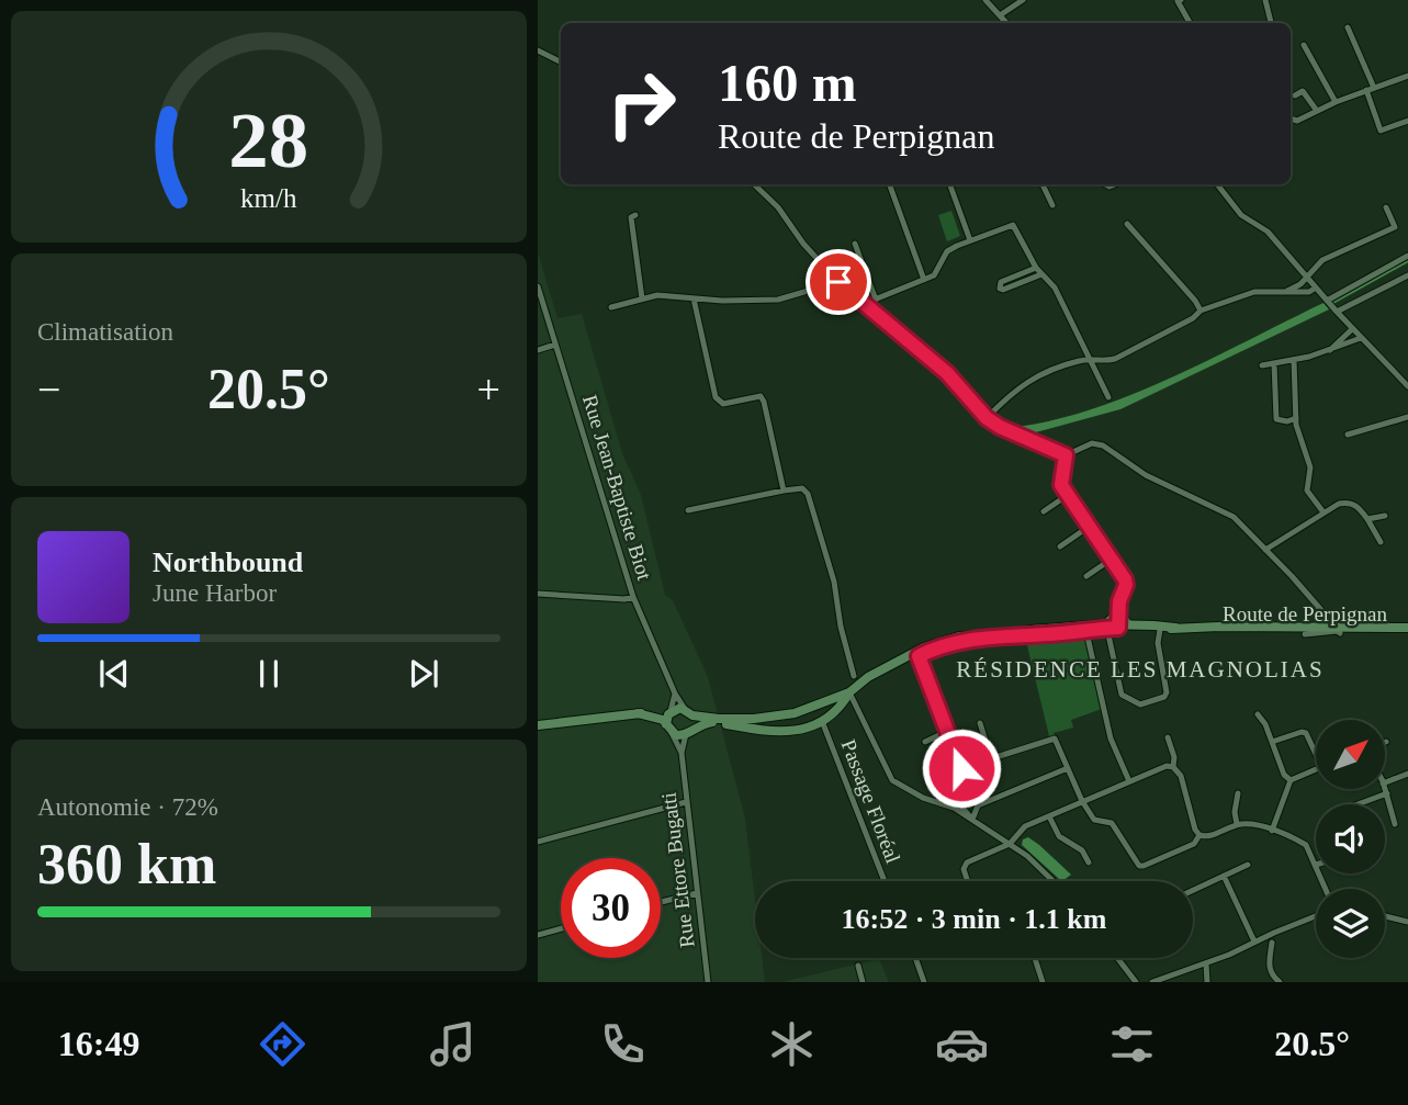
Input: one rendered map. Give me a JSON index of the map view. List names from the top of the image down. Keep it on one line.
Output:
{"streets":{"main road":["Route de Perpignan"],"street":["Rue Jean-Baptiste Biot","Passage Floréal","Rue Ettore Bugatti"]},"crossings":[["Rue Jean-Baptiste Biot","Route de Perpignan"],["Route de Perpignan","Passage Floréal"],["Route de Perpignan","Rue Ettore Bugatti"]],"districts":["RÉSIDENCE LES MAGNOLIAS"],"north":"top right","page":{"turn":["160 m","Route de Perpignan"],"tile":["Climatisation",["Autonomie · 72%","360 km"]],"heat":["−","20.5°","+"],"song":["Northbound","June Harbor"],"limit":"30","trip":"16:52 · 3 min · 1.1 km","tabs":["16:49","20.5°"],"gauge":["28","km/h"]}}
